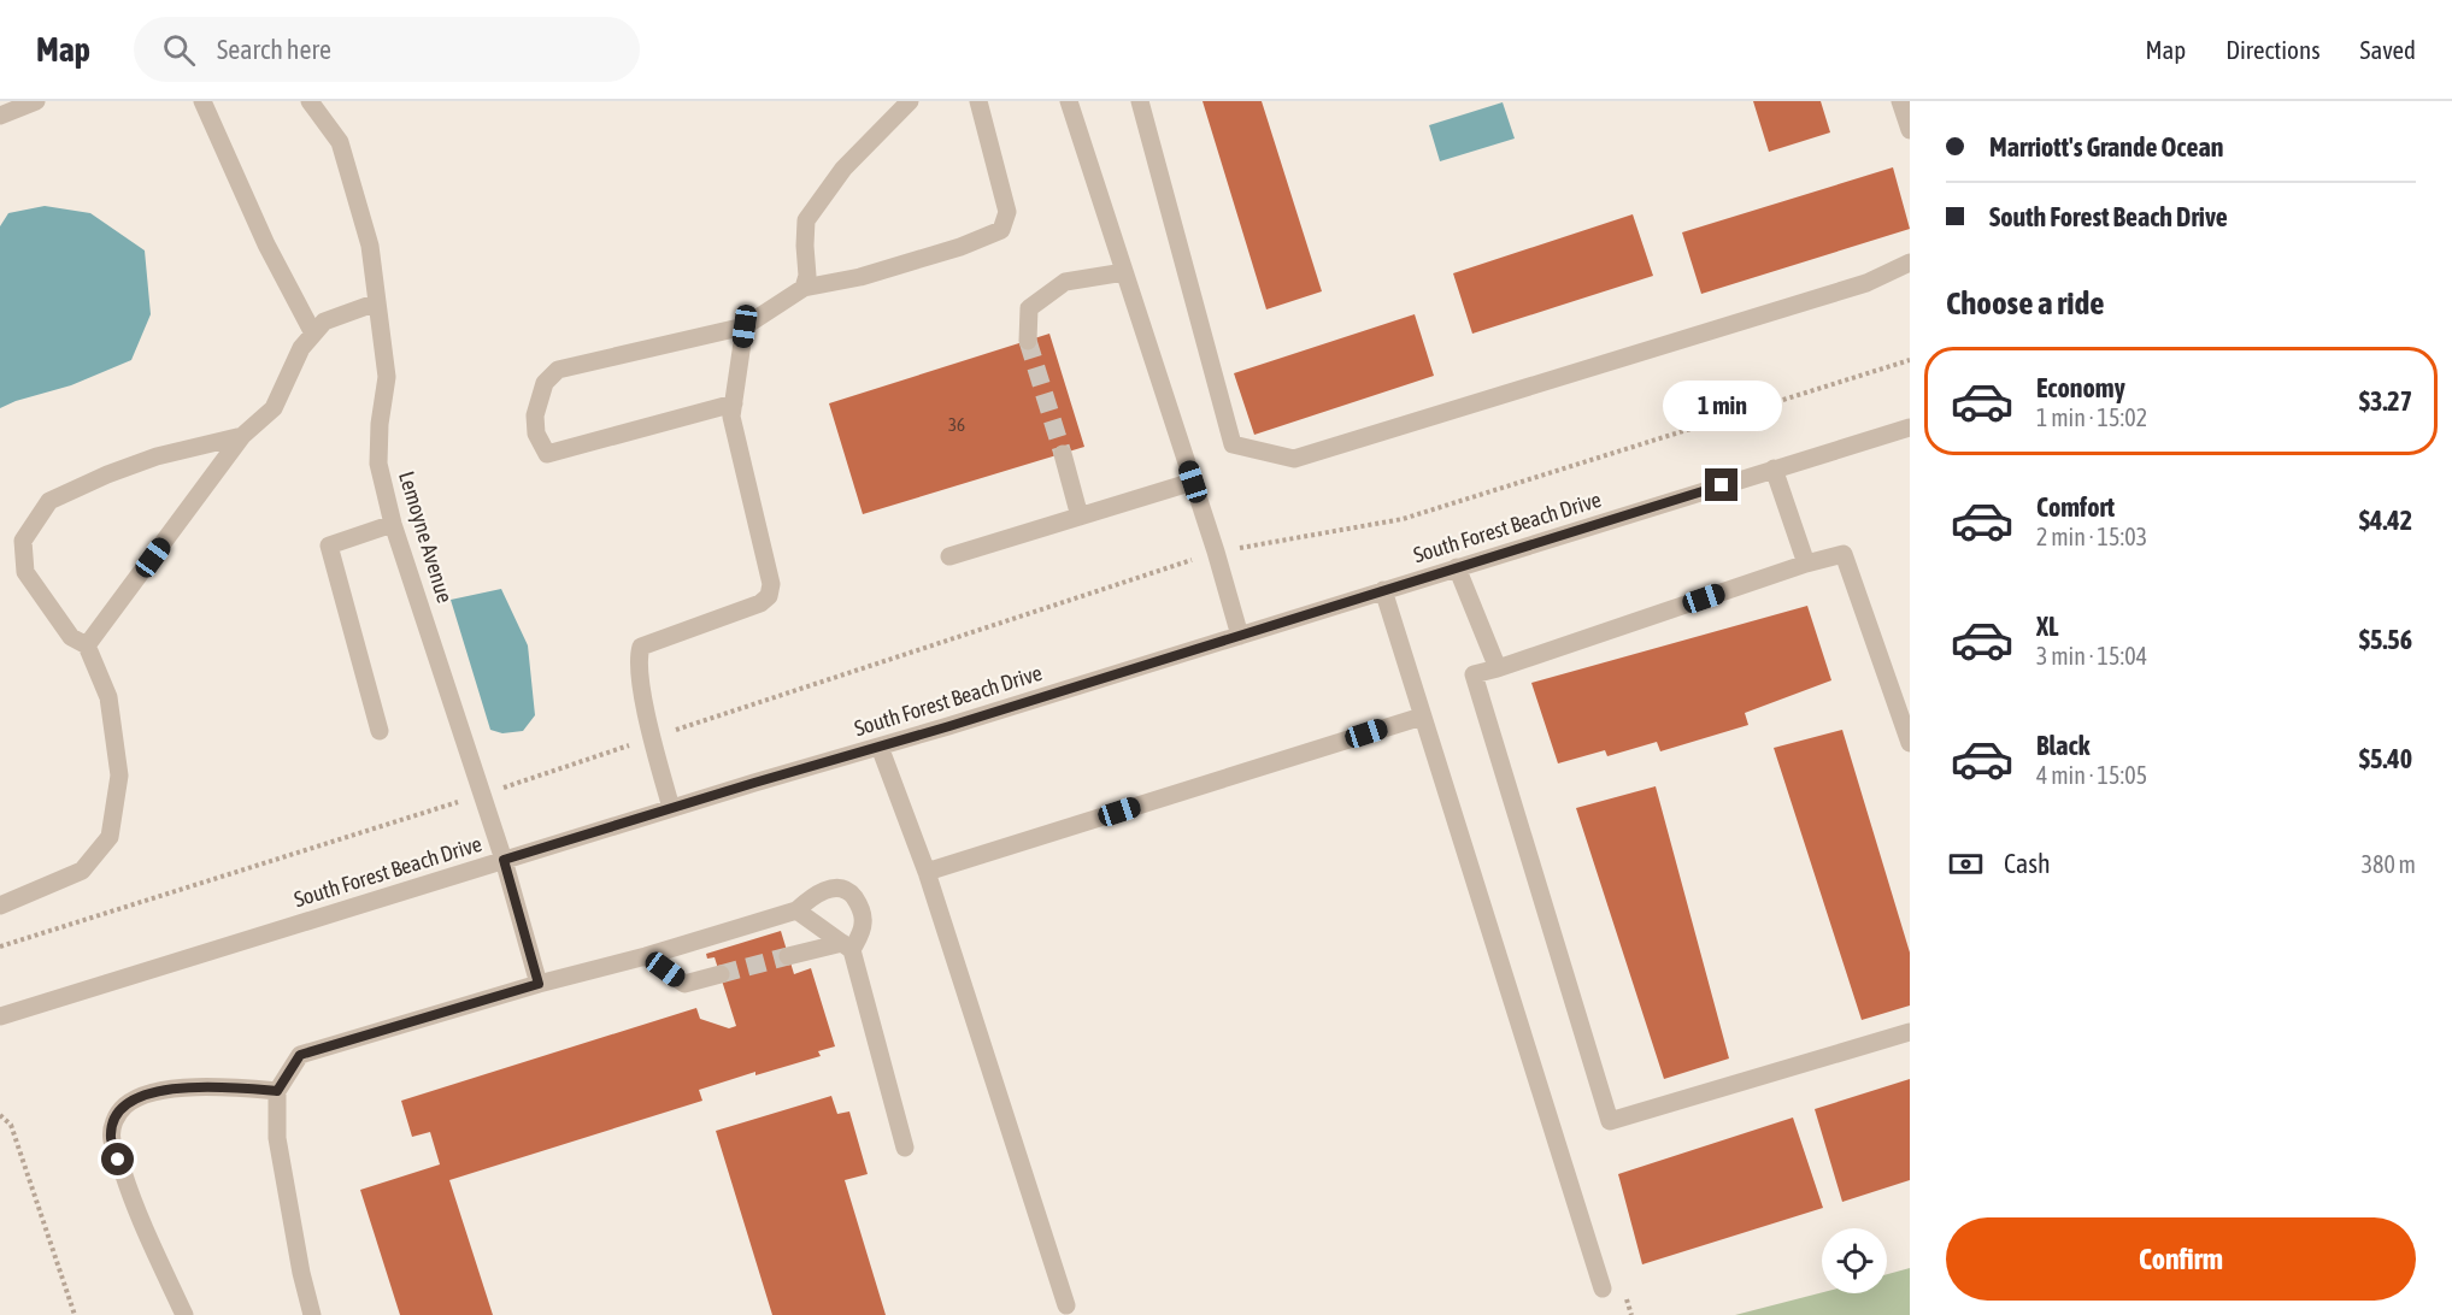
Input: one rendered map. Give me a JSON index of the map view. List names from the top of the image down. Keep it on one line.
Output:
{"streets":{"street":["South Forest Beach Drive","Lemoyne Avenue"]},"crossings":[["South Forest Beach Drive","Lemoyne Avenue"]],"house_numbers":["36"],"page":{"header":"Map","search":"Search here","nav":["Map","Directions","Saved"],"banner":["Marriott's Grande Ocean","South Forest Beach Drive"],"heading":"Choose a ride","list":[{"name":"Economy","note":"1 min · 15:02","value":"$3.27"},{"name":"Comfort","note":"2 min · 15:03","value":"$4.42"},{"name":"XL","note":"3 min · 15:04","value":"$5.56"},{"name":"Black","note":"4 min · 15:05","value":"$5.40"}],"bubble":"1 min","pay":["Cash","380 m"],"buttons":"Confirm"}}
